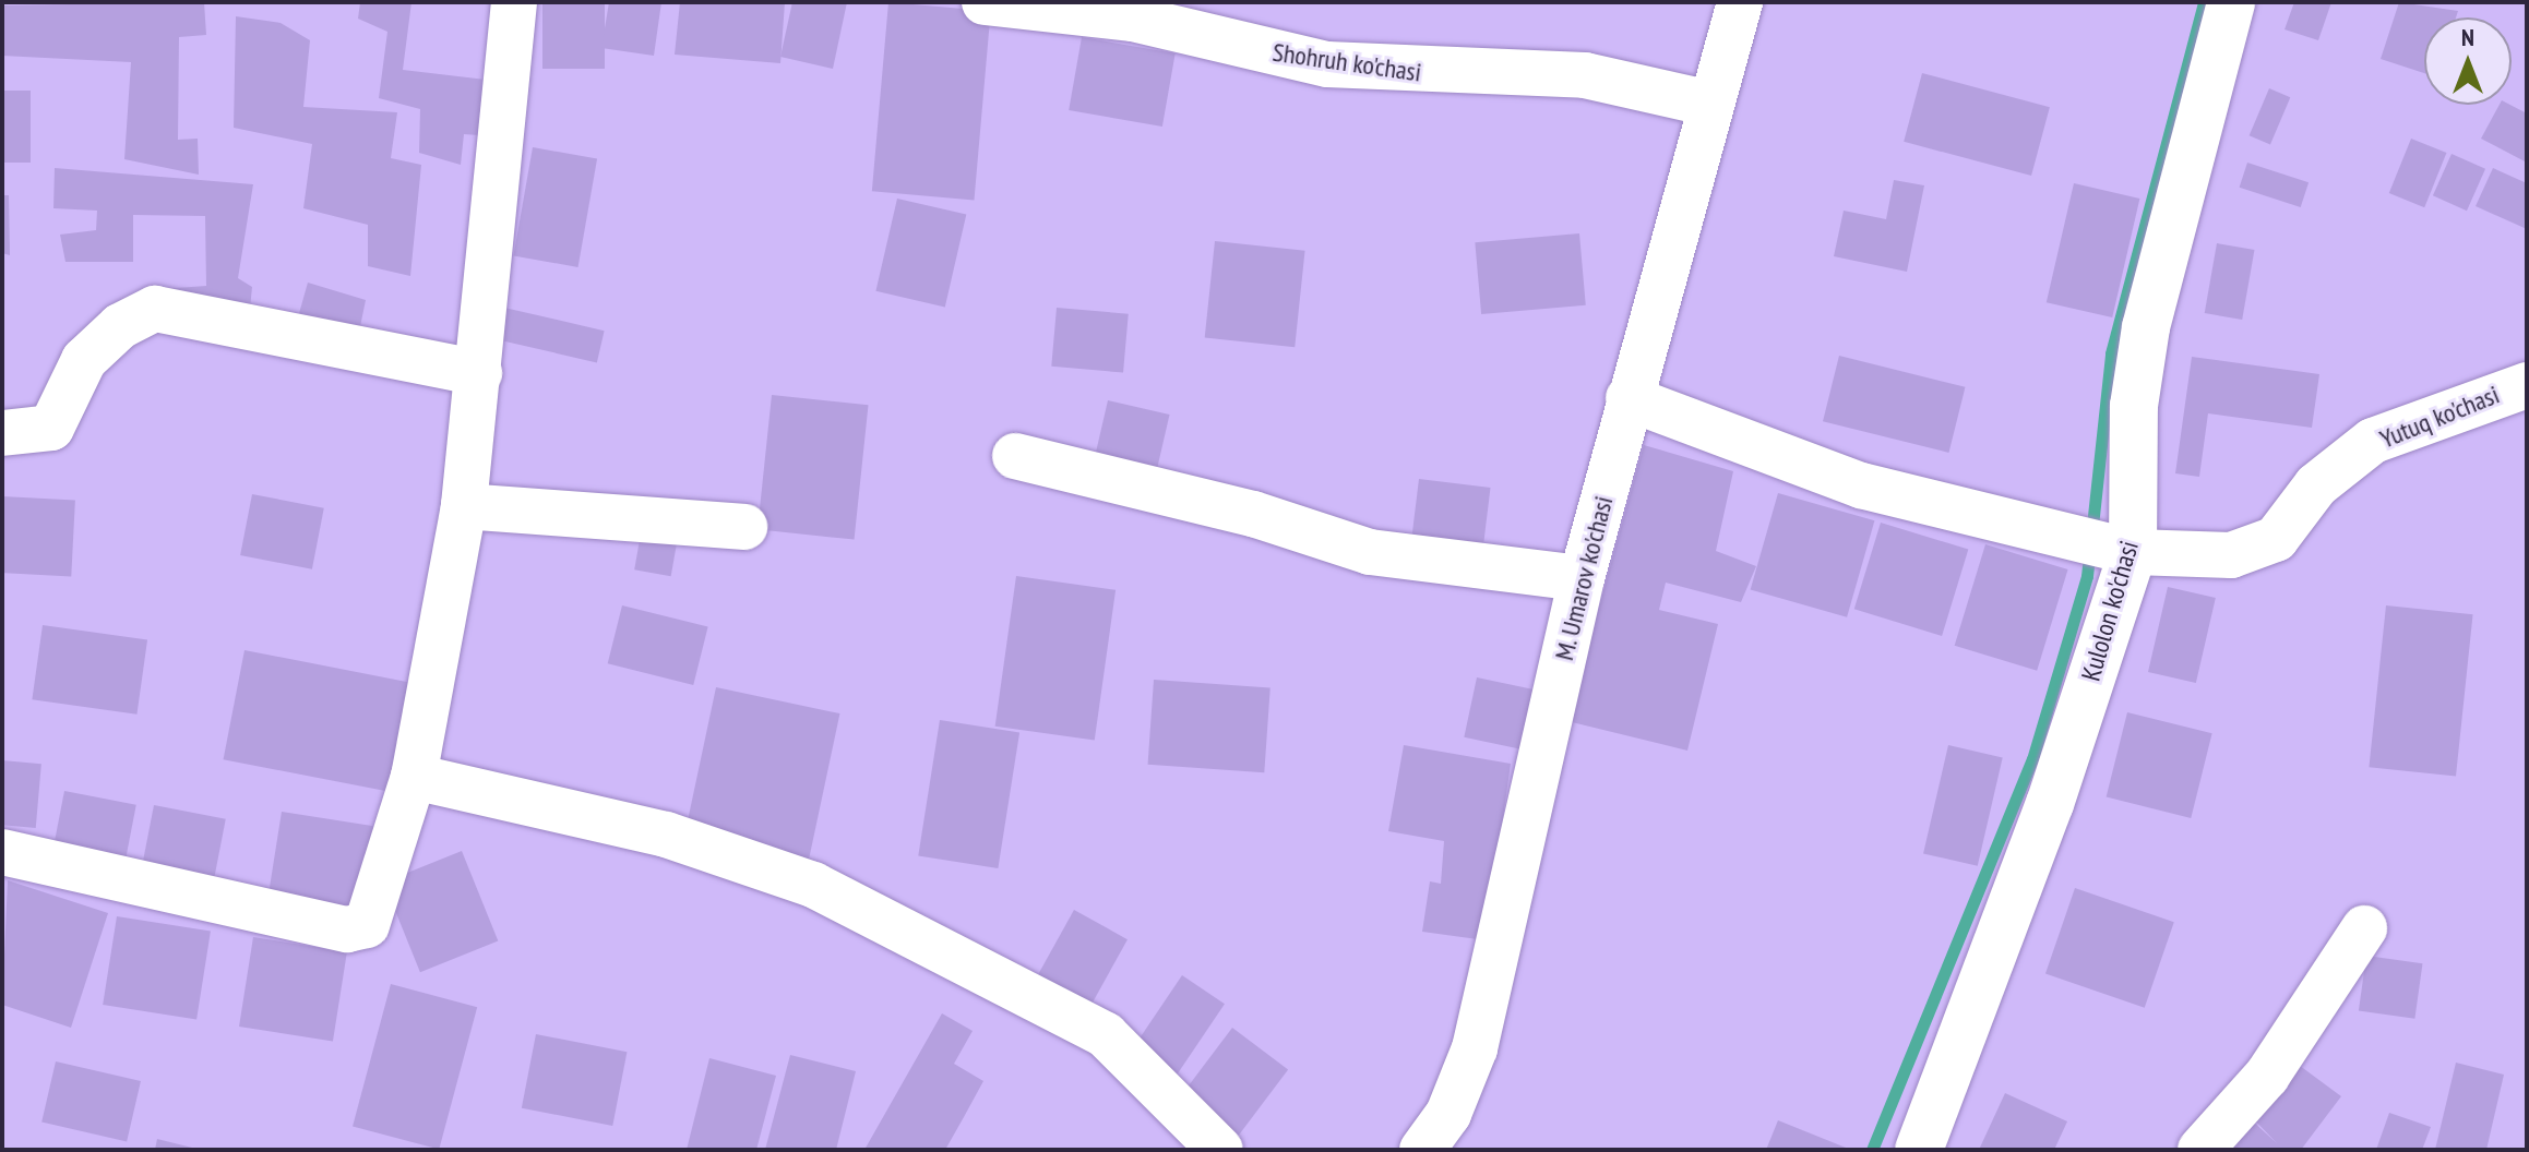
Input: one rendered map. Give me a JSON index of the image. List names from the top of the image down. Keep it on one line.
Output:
{"streets":{"main road":["Kulolon ko'chasi"],"street":["Shohruh ko'chasi","Yutuq ko'chasi","M. Umarov ko'chasi"]},"crossings":[["Shohruh ko'chasi","M. Umarov ko'chasi"],["Yutuq ko'chasi","M. Umarov ko'chasi"],["Yutuq ko'chasi","Kulolon ko'chasi"]],"north":"top"}
